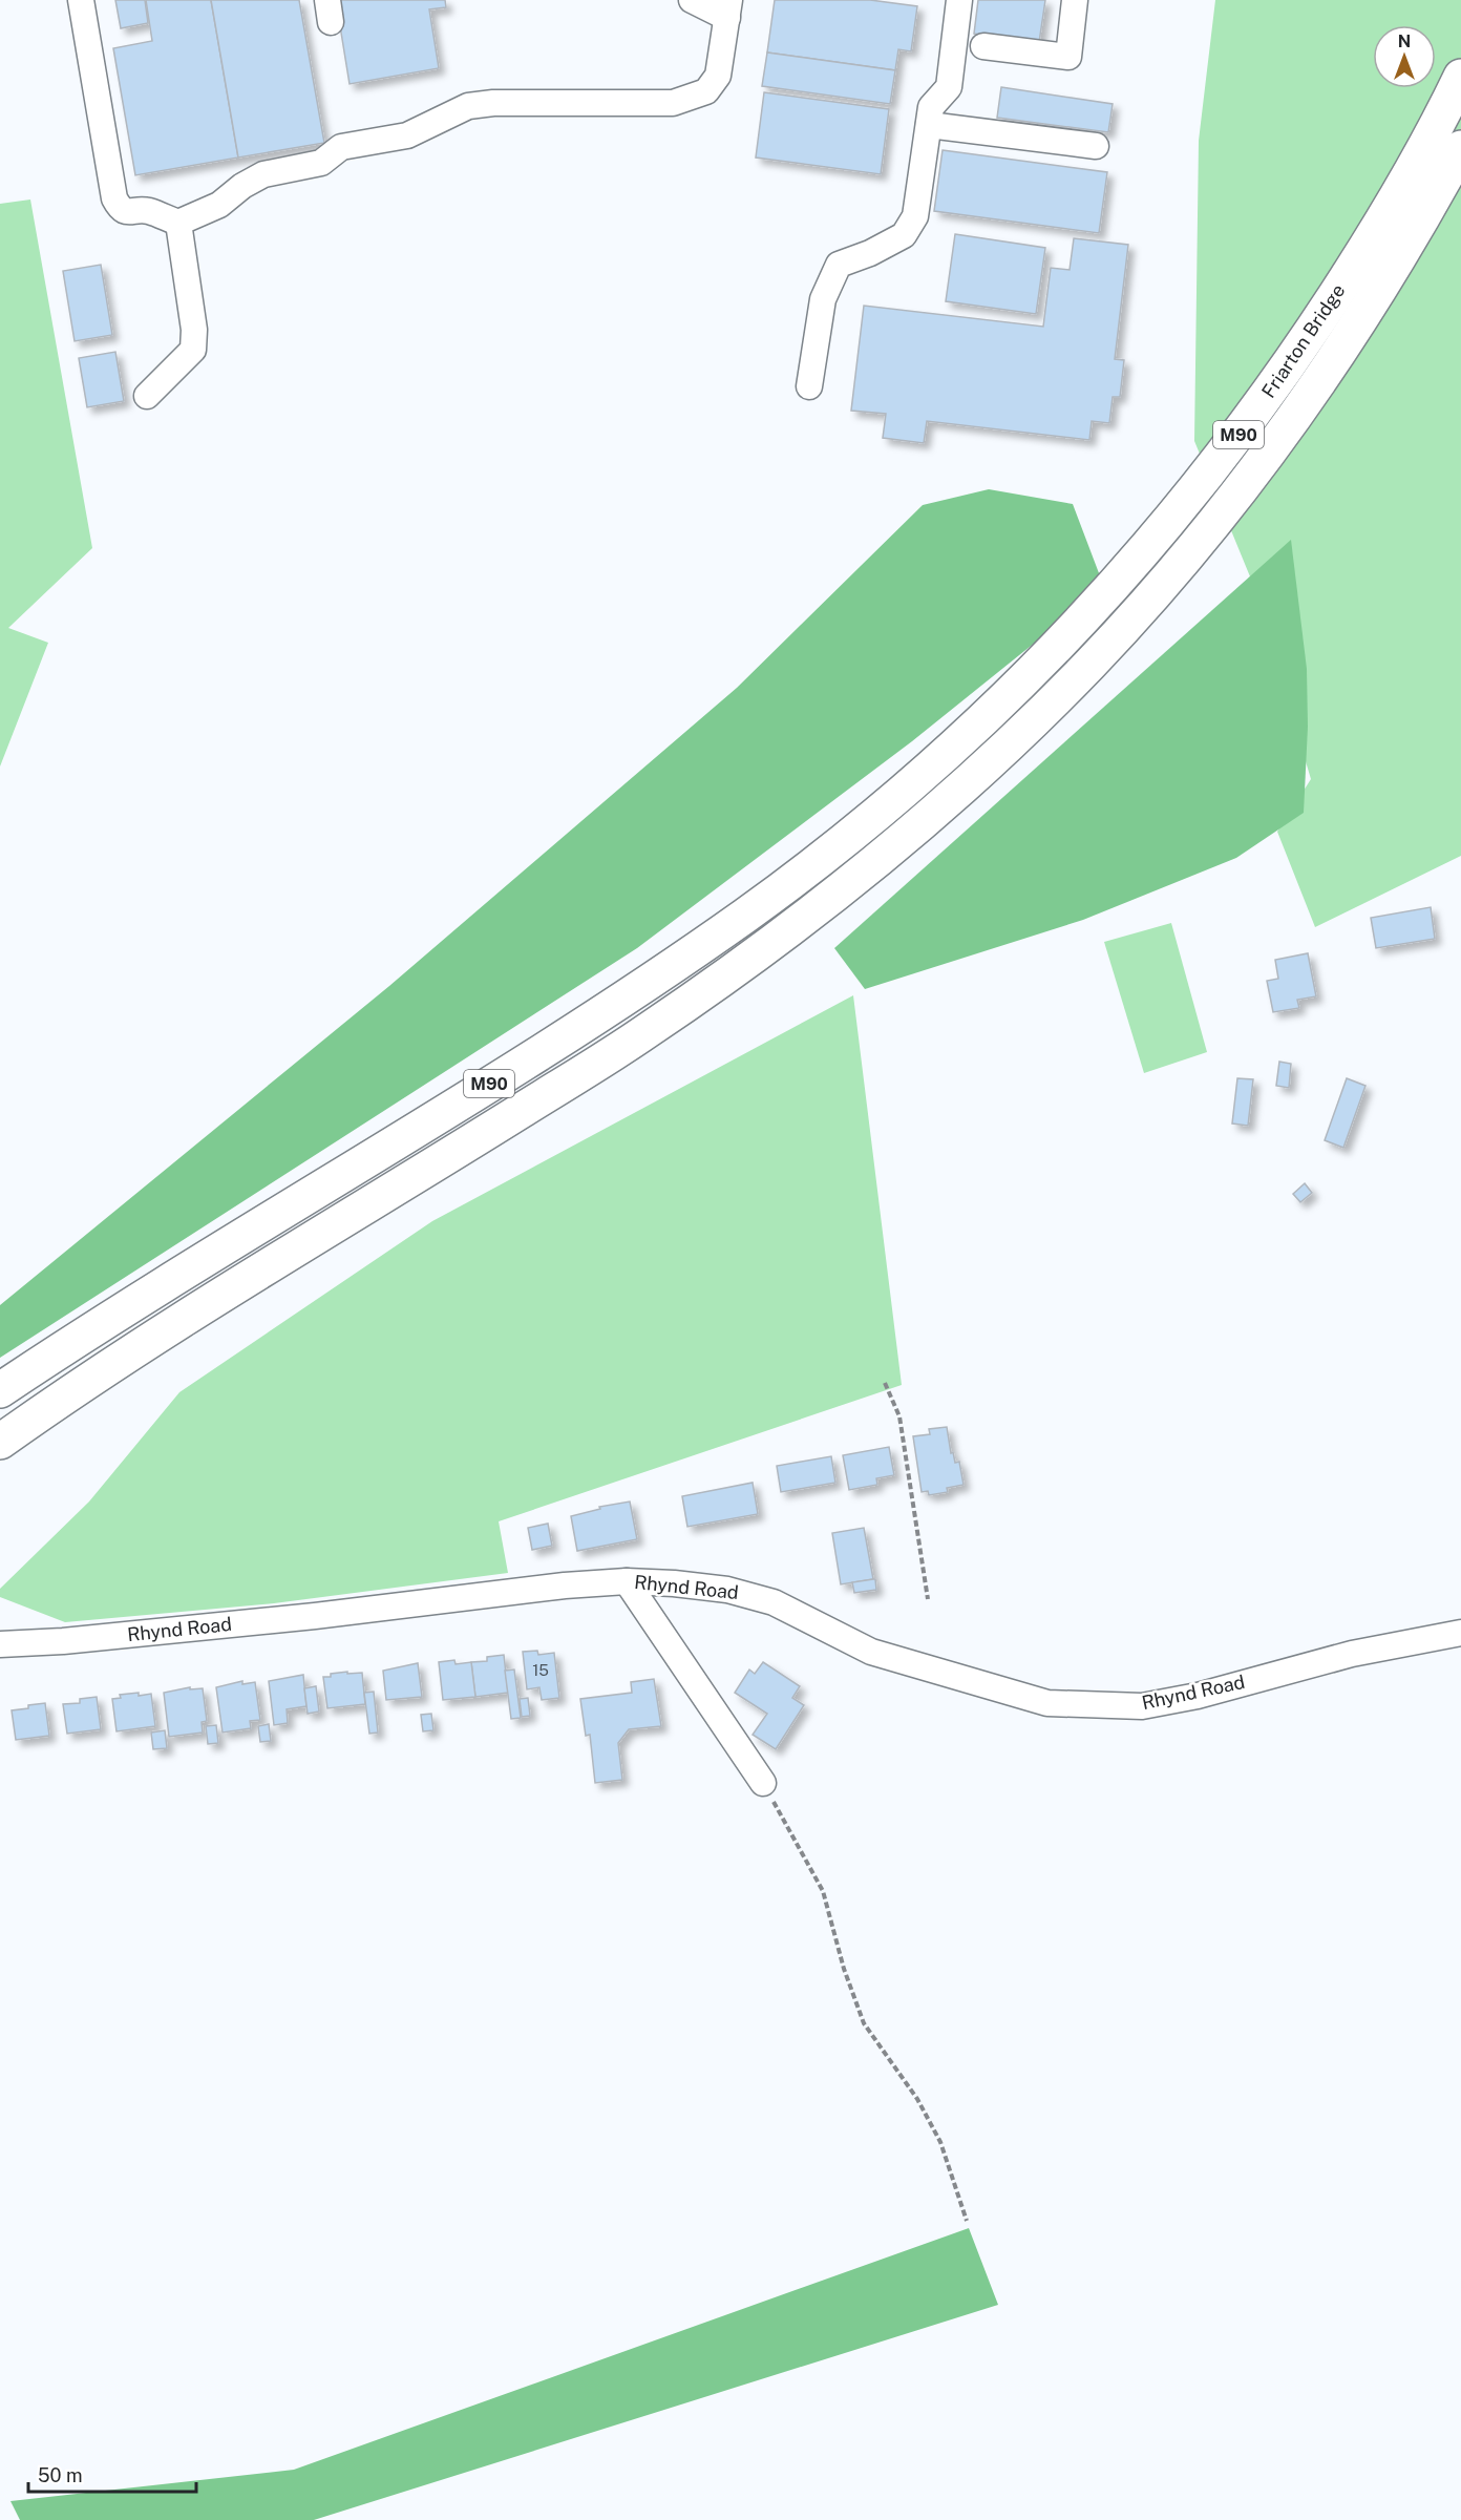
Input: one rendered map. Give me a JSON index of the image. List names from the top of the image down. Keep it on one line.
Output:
{"streets":{"highway":["Friarton Bridge","M90"],"street":["Rhynd Road"]},"crossings":[["Friarton Bridge","M90"]],"house_numbers":["15"],"scale_bar":"50 m","north":"top"}
